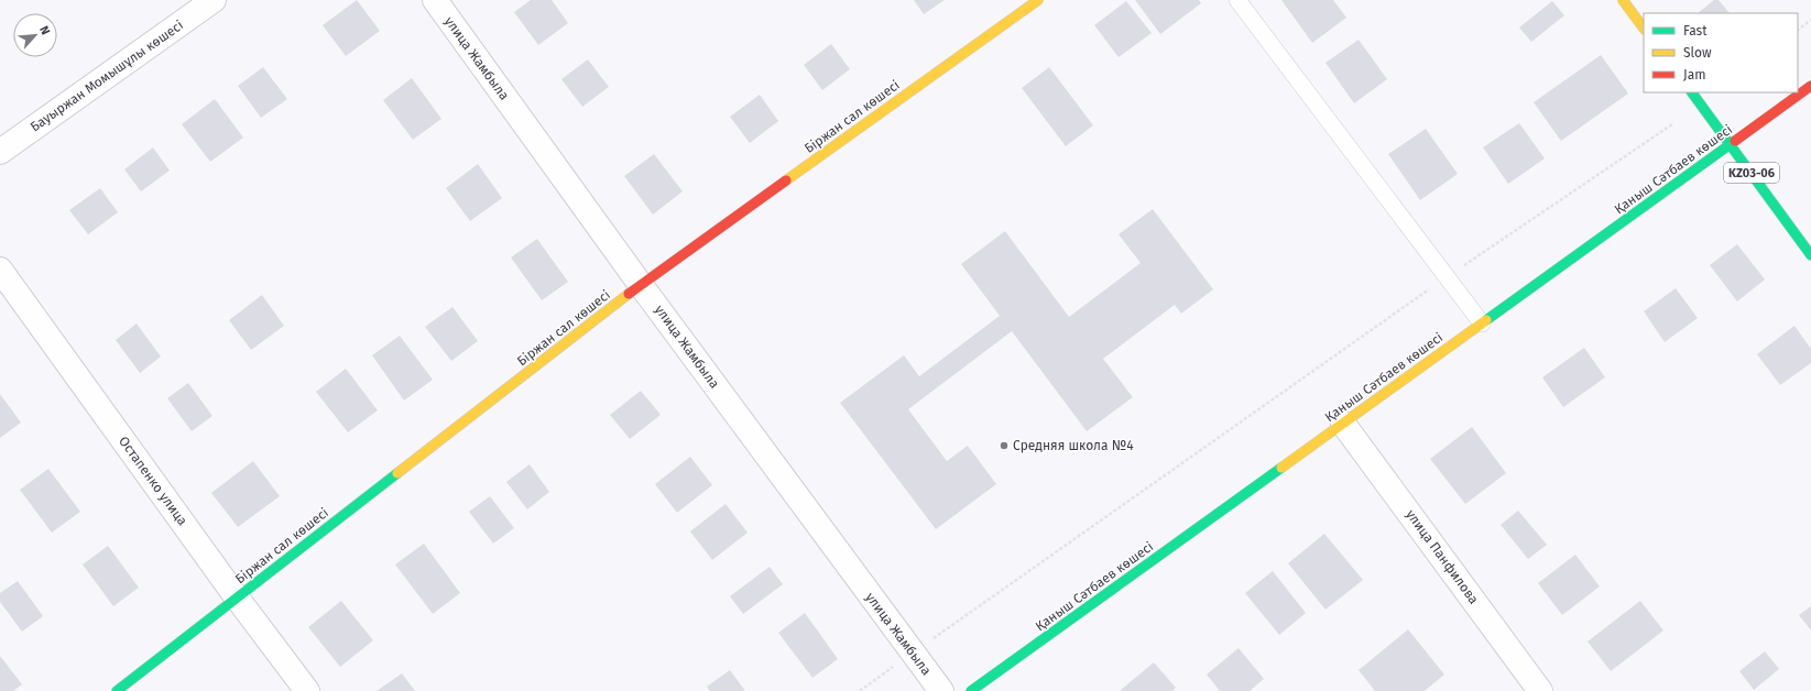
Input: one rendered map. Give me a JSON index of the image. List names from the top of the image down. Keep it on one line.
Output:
{"streets":{"street":["улица Жамбыла","Бауыржан Момышұлы көшесі","Біржан сал көшесі","Қаныш Сәтбаев көшесі","KZ03-06","Остапенко улица","улица Панфилова"]},"crossings":[["улица Жамбыла","Біржан сал көшесі"],["Біржан сал көшесі","Остапенко улица"],["Қаныш Сәтбаев көшесі","KZ03-06"],["Қаныш Сәтбаев көшесі","улица Панфилова"]],"places":["Средняя школа №4"],"legend":["Fast","Slow","Jam"],"north":"top right"}
